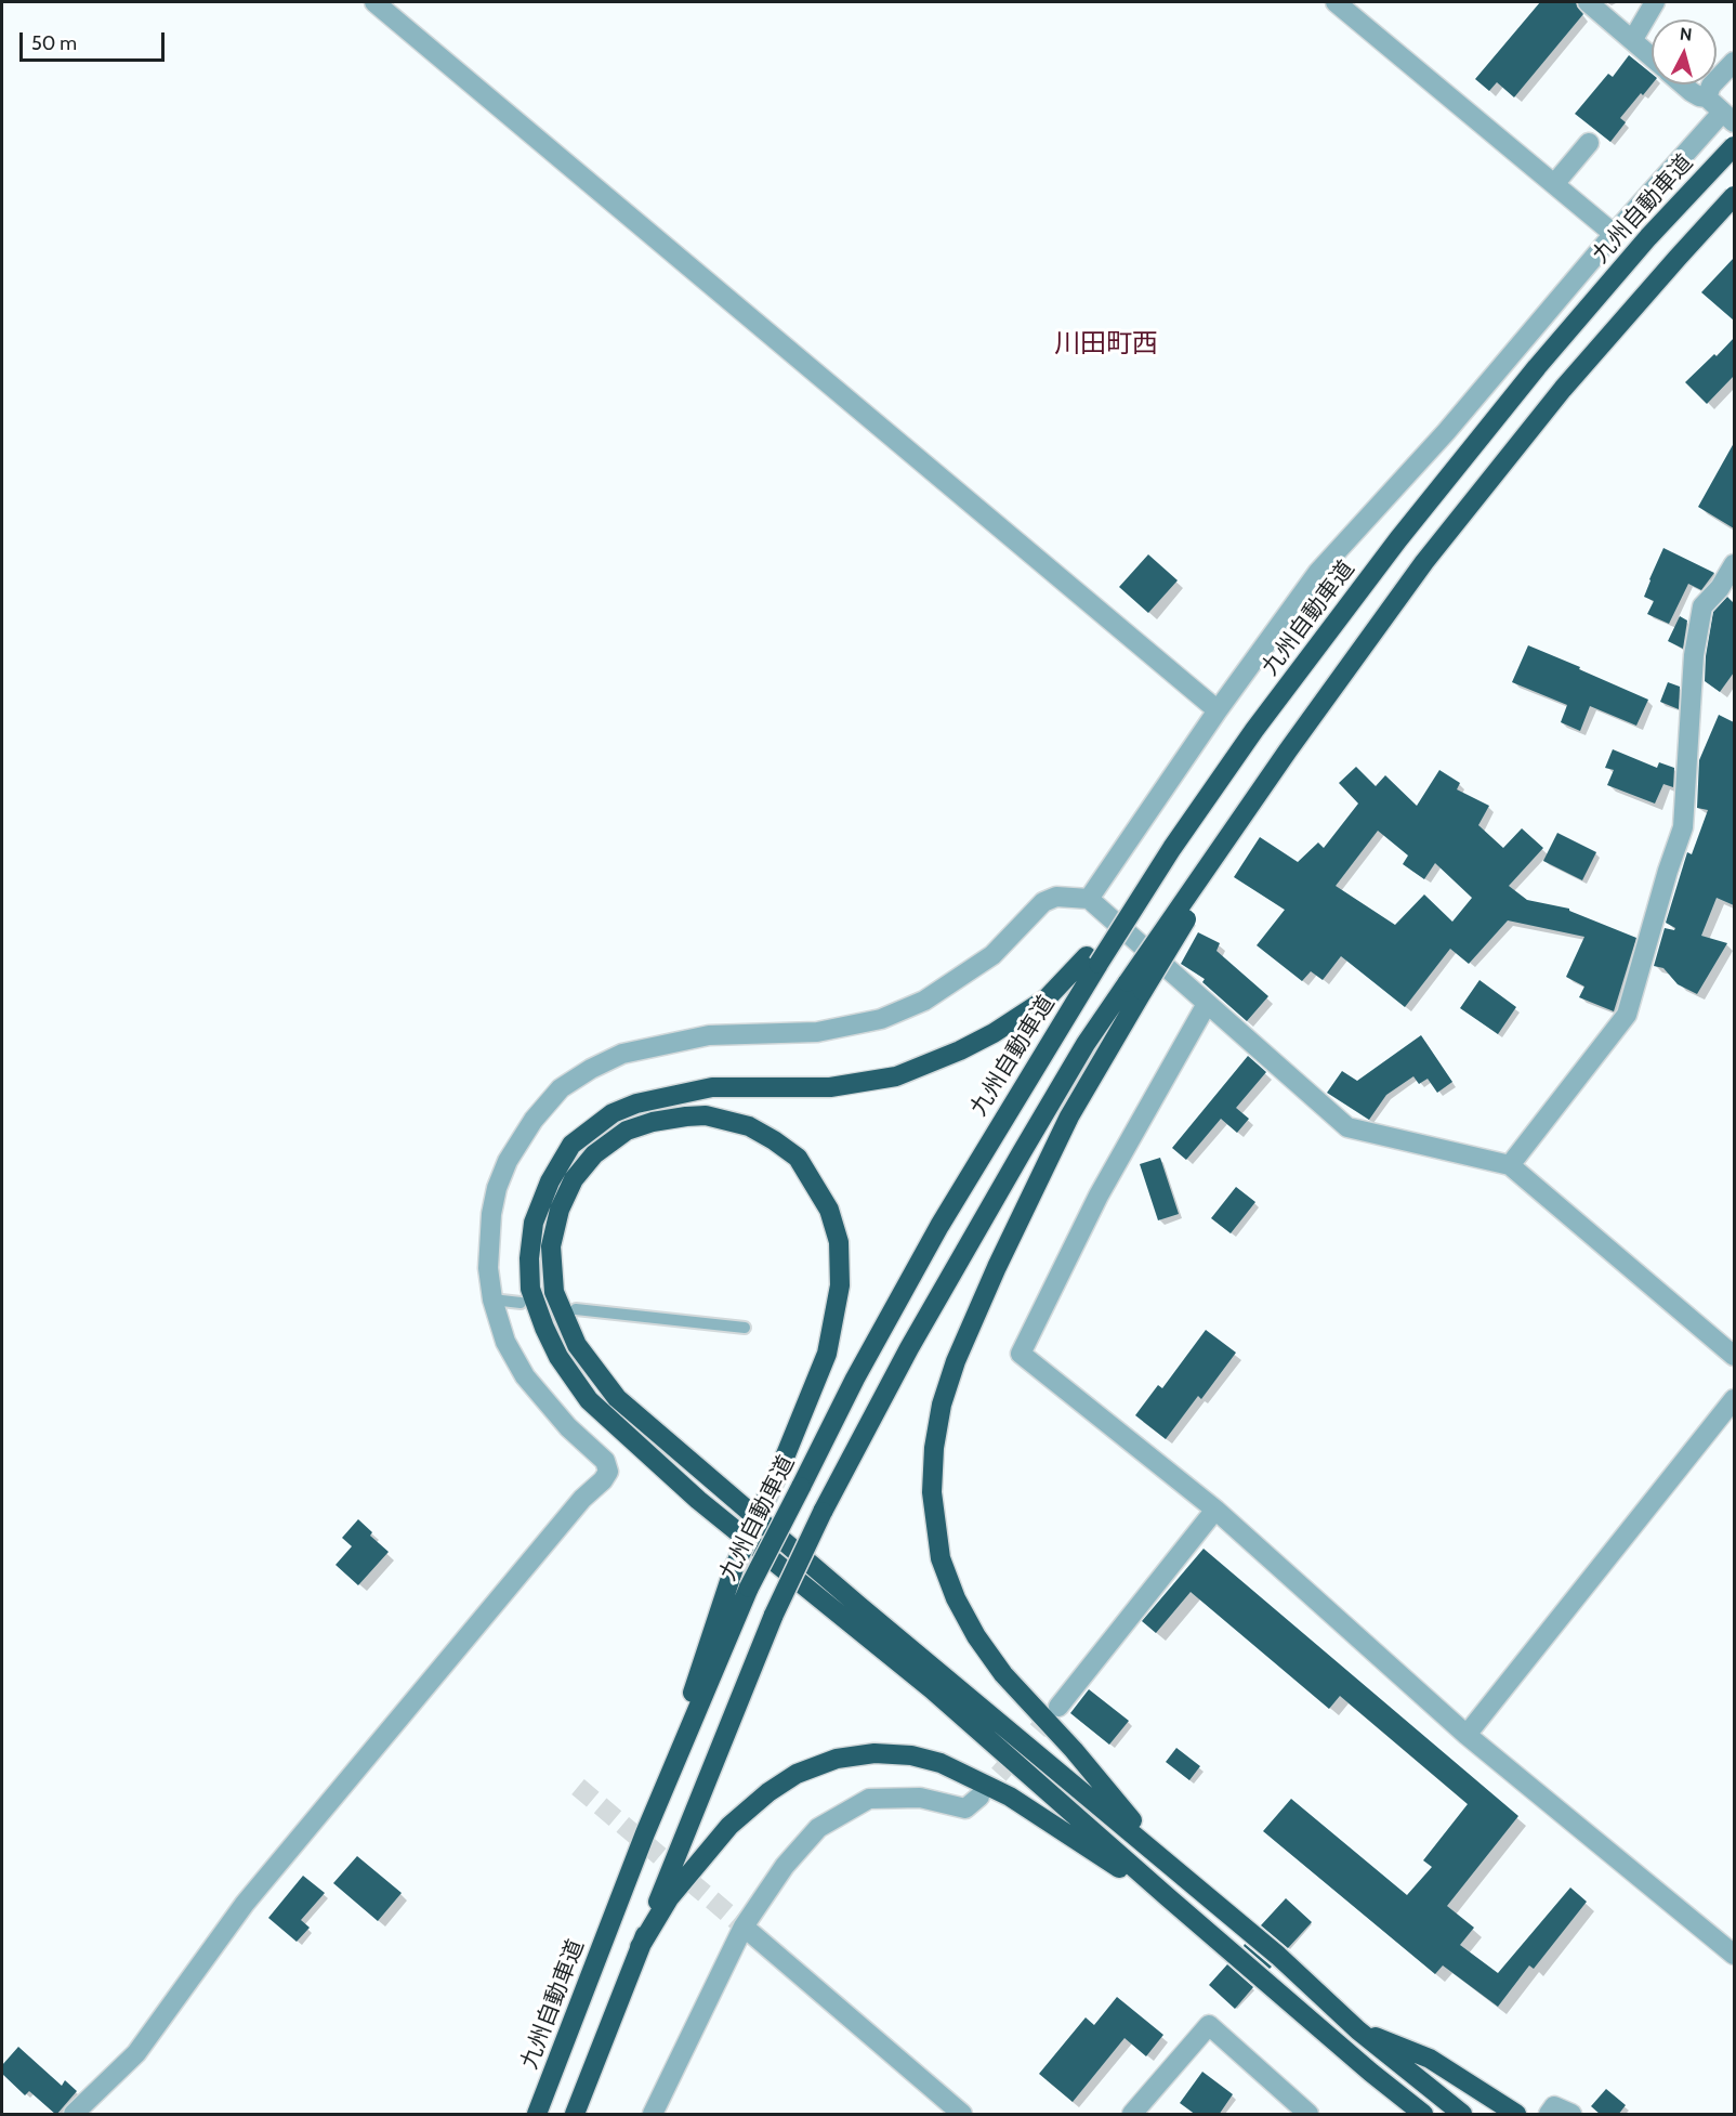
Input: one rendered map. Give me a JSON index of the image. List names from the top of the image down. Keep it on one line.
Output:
{"streets":{"highway":["九州自動車道"]},"districts":["川田町西"],"scale_bar":"50 m","north":"top"}
